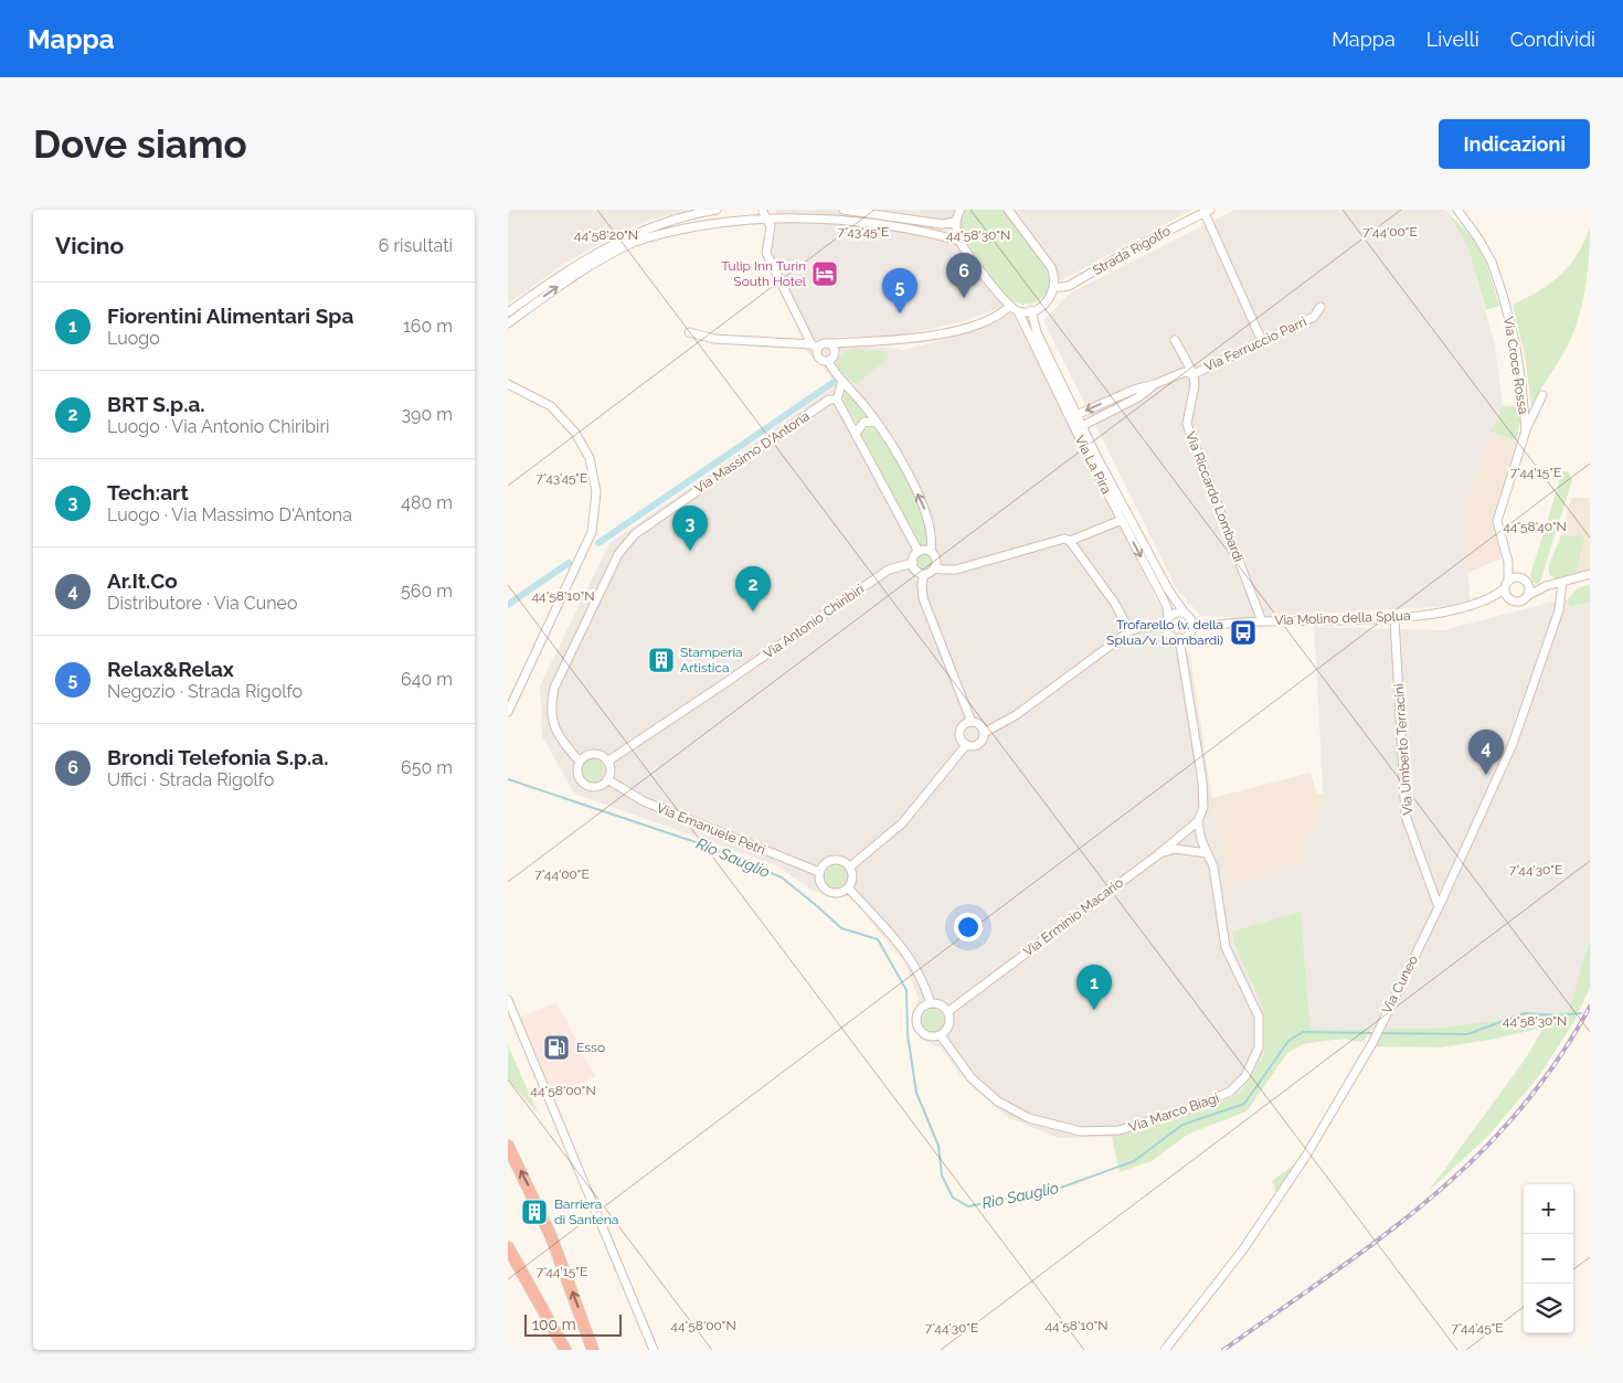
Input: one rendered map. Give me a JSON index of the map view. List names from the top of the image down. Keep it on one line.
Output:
{"streets":{"street":["Strada Rigolfo","Via Ferruccio Parri","Via Croce Rossa","Via Massimo D'Antona","Via La Pira","Via Riccardo Lombardi","Via Molino della Splua","Via Antonio Chiribiri","Via Umberto Terracini","Via Emanuele Petri","Via Erminio Macario","Via Cuneo","Via Marco Biagi"]},"crossings":[["Via Ferruccio Parri","Via Riccardo Lombardi"],["Via Croce Rossa","Via Molino della Splua"],["Via Massimo D'Antona","Via Antonio Chiribiri"],["Via Massimo D'Antona","Via Emanuele Petri"],["Via La Pira","Via Molino della Splua"],["Via La Pira","Via Marco Biagi"],["Via Riccardo Lombardi","Via Molino della Splua"],["Via Molino della Splua","Via Umberto Terracini"],["Via Molino della Splua","Via Marco Biagi"],["Via Antonio Chiribiri","Via Emanuele Petri"],["Via Umberto Terracini","Via Cuneo"],["Via Erminio Macario","Via Marco Biagi"]],"water":["Rio Sauglio"],"places":{"hotel":["Tulip Inn Turin South Hotel"],"bus stop":["Trofarello (v. della Splua/v. Lombardi)"],"building":["Stamperia Artistica","Barriera di Santena"],"fuel station":["Esso"]},"scale_bar":"100 m","page":{"header":"Mappa","nav":["Mappa","Livelli","Condividi"],"buttons":"Indicazioni","title":"Dove siamo","heading":["Vicino","6 risultati"],"pins":["6","5","3","2","4","1"],"list":[{"mark":"1","name":"Fiorentini Alimentari Spa","note":"Luogo","value":"160 m"},{"mark":"2","name":"BRT S.p.a.","note":"Luogo · Via Antonio Chiribiri","value":"390 m"},{"mark":"3","name":"Tech:art","note":"Luogo · Via Massimo D'Antona","value":"480 m"},{"mark":"4","name":"Ar.It.Co","note":"Distributore · Via Cuneo","value":"560 m"},{"mark":"5","name":"Relax&Relax","note":"Negozio · Strada Rigolfo","value":"640 m"},{"mark":"6","name":"Brondi Telefonia S.p.a.","note":"Uffici · Strada Rigolfo","value":"650 m"}],"map_buttons":["+","−"],"scale":"100 m"},"coordinates":["7°43'45\"E","7°44'00\"E","44°58'20\"N","44°58'30\"N","7°44'15\"E","44°58'40\"N","44°58'10\"N","7°44'30\"E","44°58'00\"N","7°44'45\"E"]}
